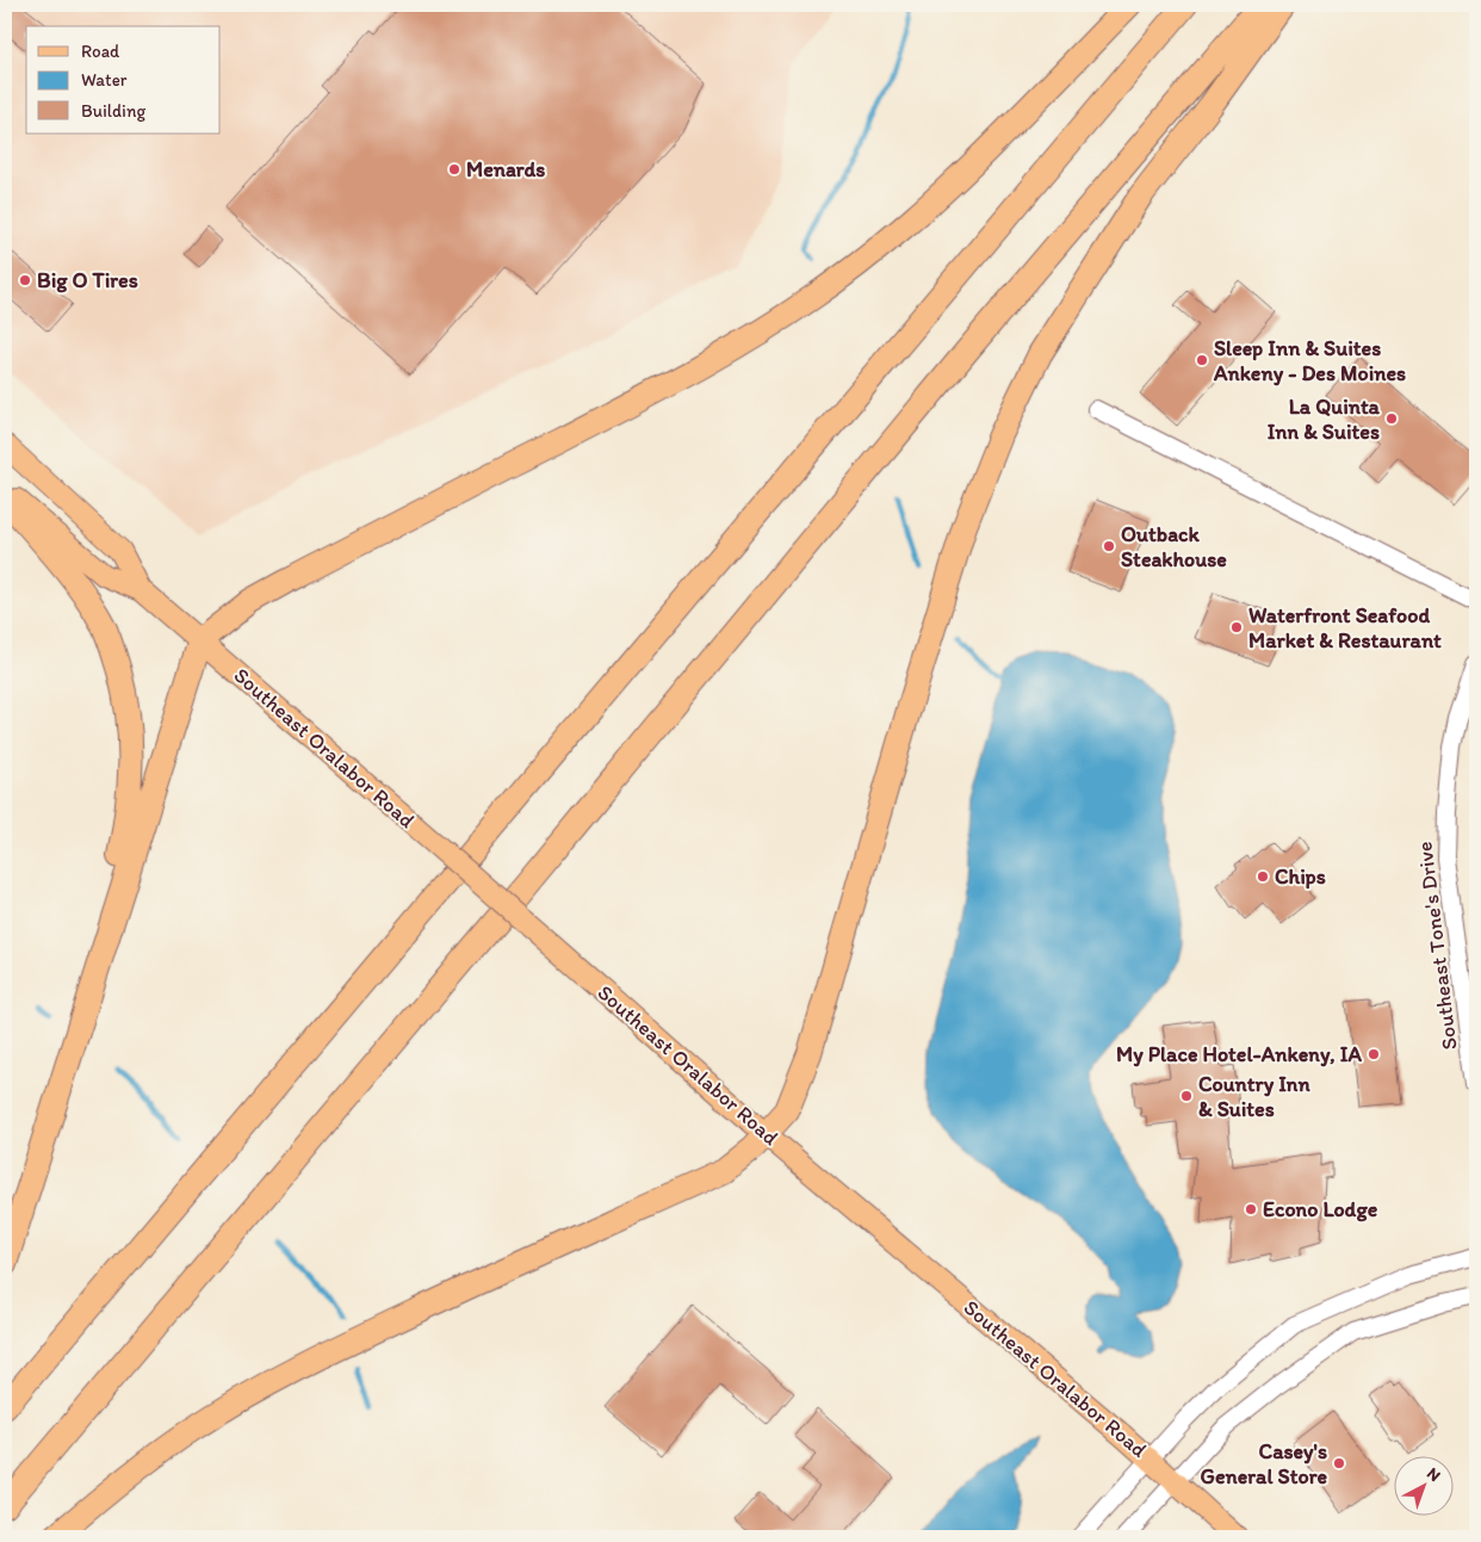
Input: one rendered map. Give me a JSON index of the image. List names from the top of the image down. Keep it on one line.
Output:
{"streets":{"main road":["Southeast Oralabor Road"],"street":["Southeast Tone's Drive"]},"places":["Menards","Big O Tires","Sleep Inn & Suites Ankeny - Des Moines","La Quinta Inn & Suites","Outback Steakhouse","Waterfront Seafood Market & Restaurant","Chips","My Place Hotel-Ankeny, IA","Country Inn & Suites","Econo Lodge","Casey's General Store"],"legend":["Road","Water","Building"],"north":"top right"}
